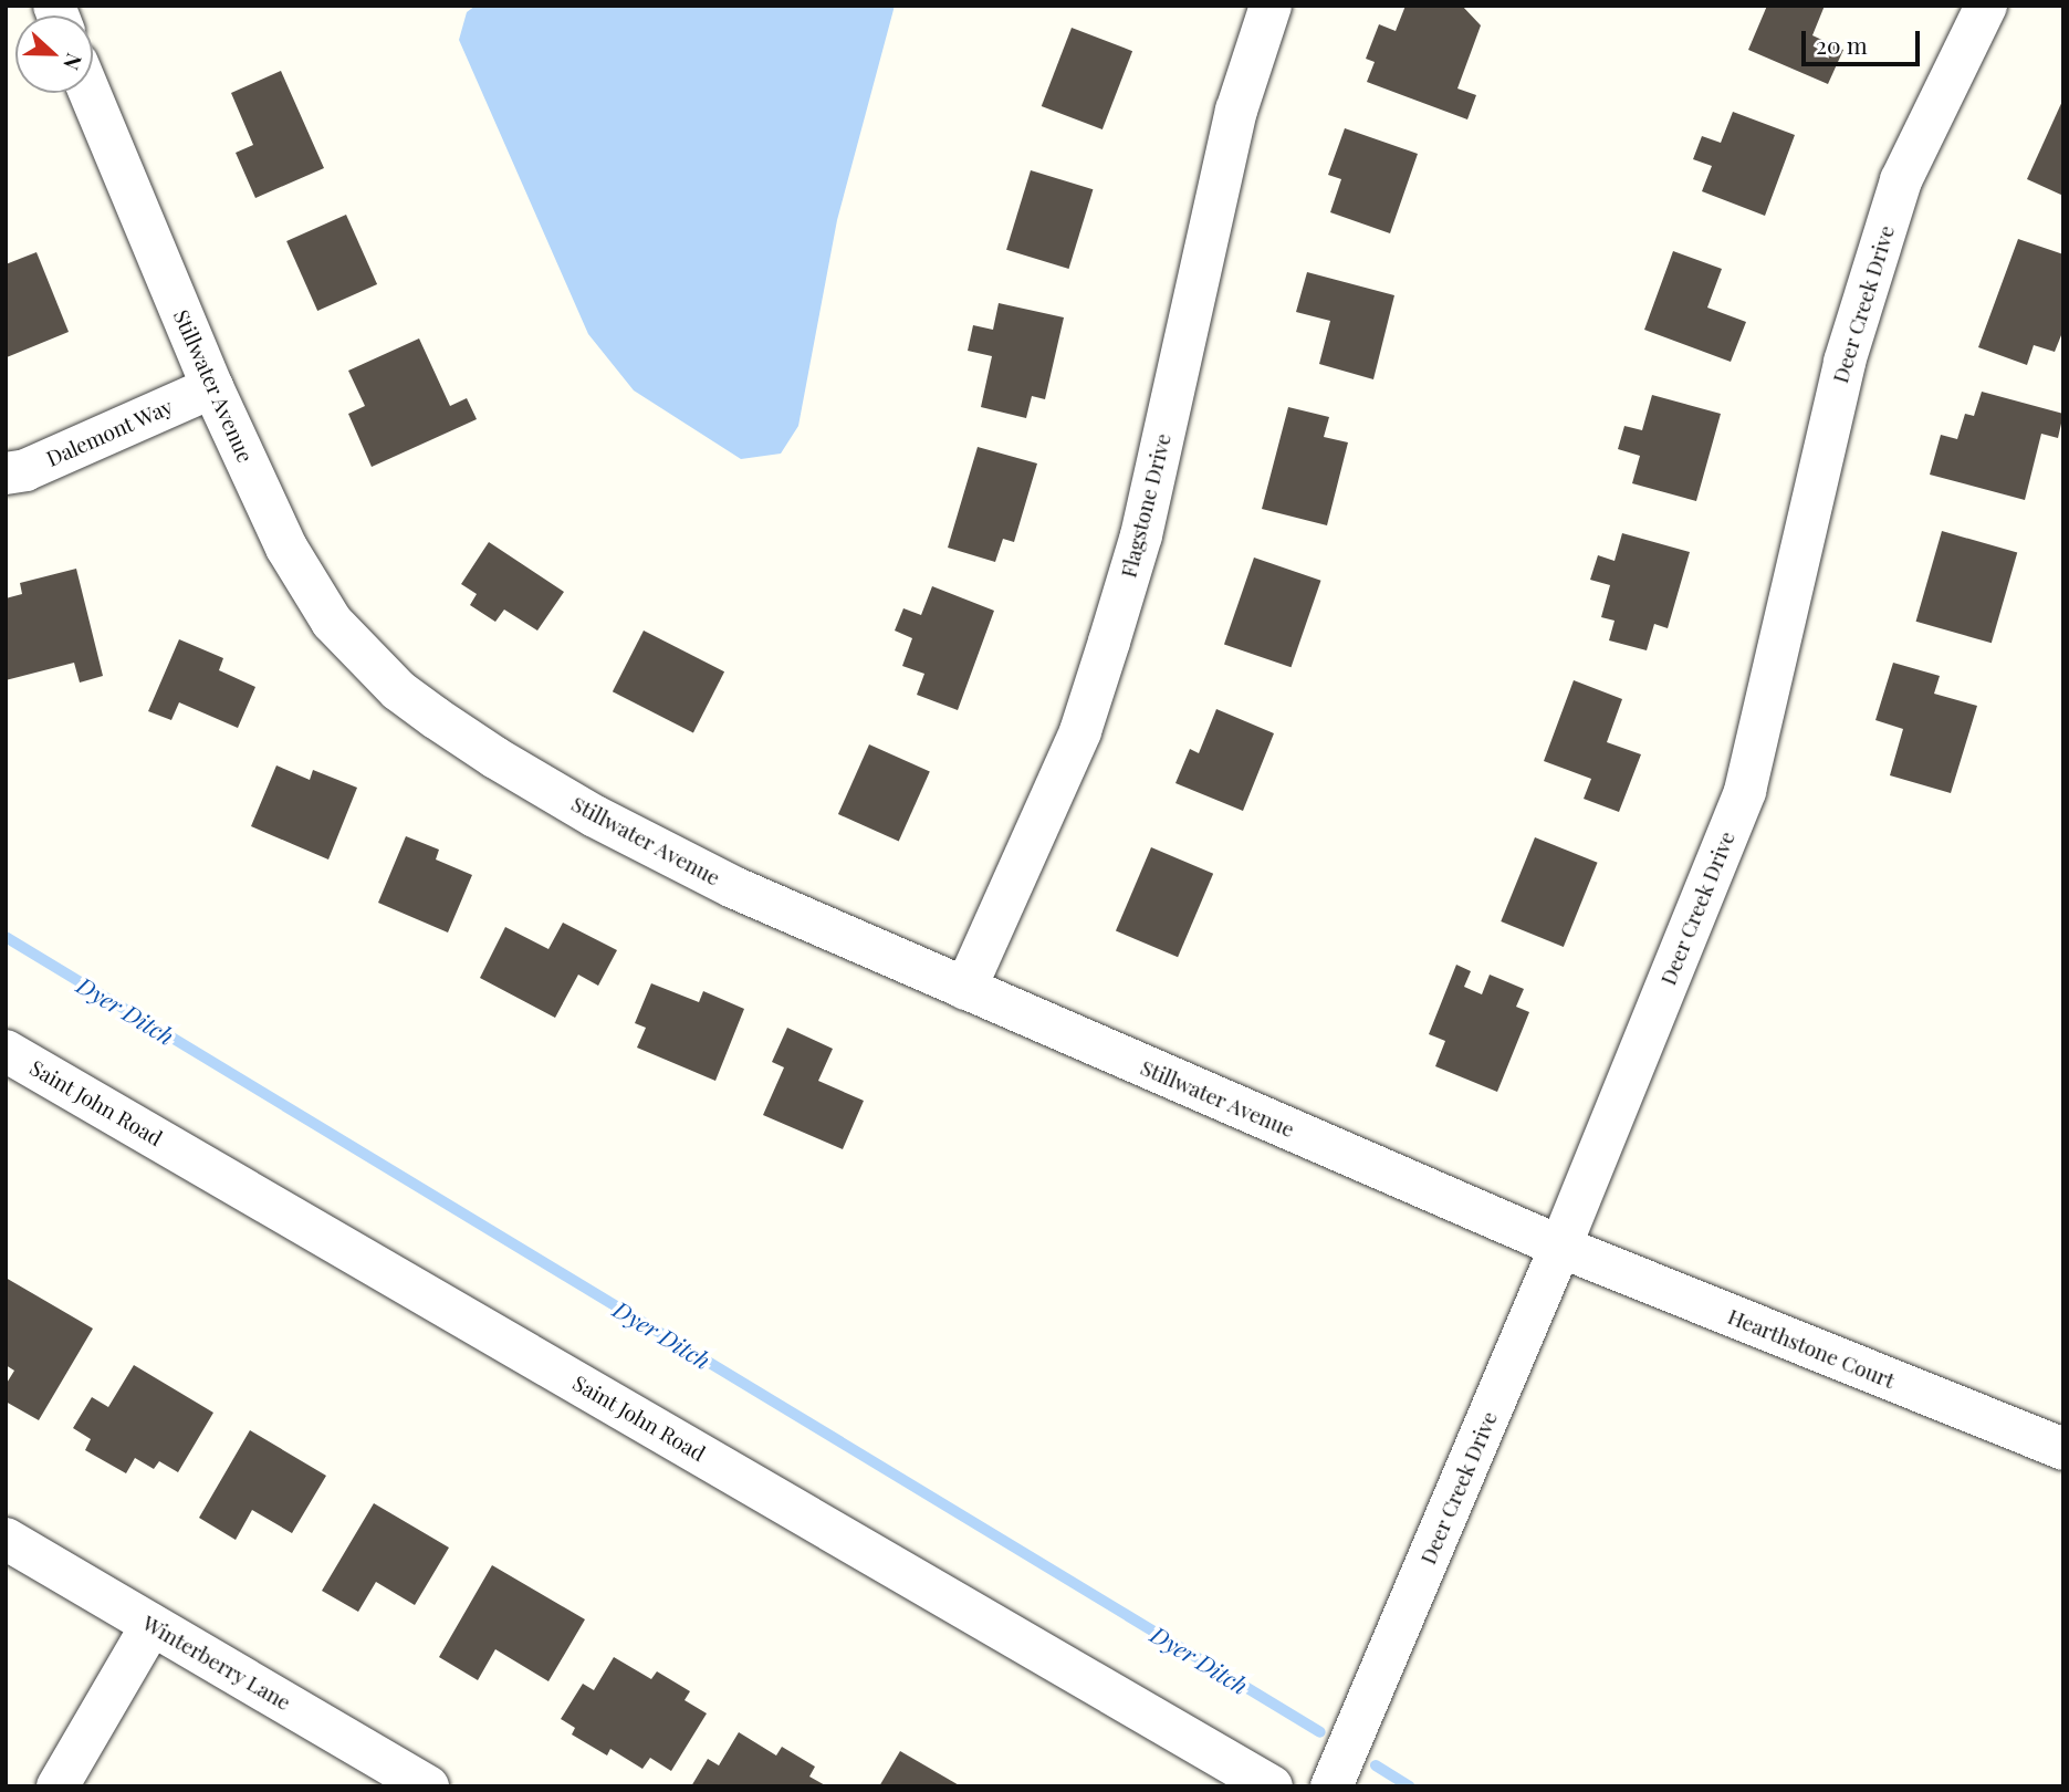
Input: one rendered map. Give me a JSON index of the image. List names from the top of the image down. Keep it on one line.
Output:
{"streets":{"street":["Deer Creek Drive","Stillwater Avenue","Dalemont Way","Flagstone Drive","Saint John Road","Hearthstone Court","Winterberry Lane"]},"crossings":[["Deer Creek Drive","Stillwater Avenue"],["Deer Creek Drive","Hearthstone Court"],["Stillwater Avenue","Dalemont Way"],["Stillwater Avenue","Flagstone Drive"],["Stillwater Avenue","Hearthstone Court"]],"water":["Dyer Ditch"],"scale_bar":"20 m","north":"right"}
